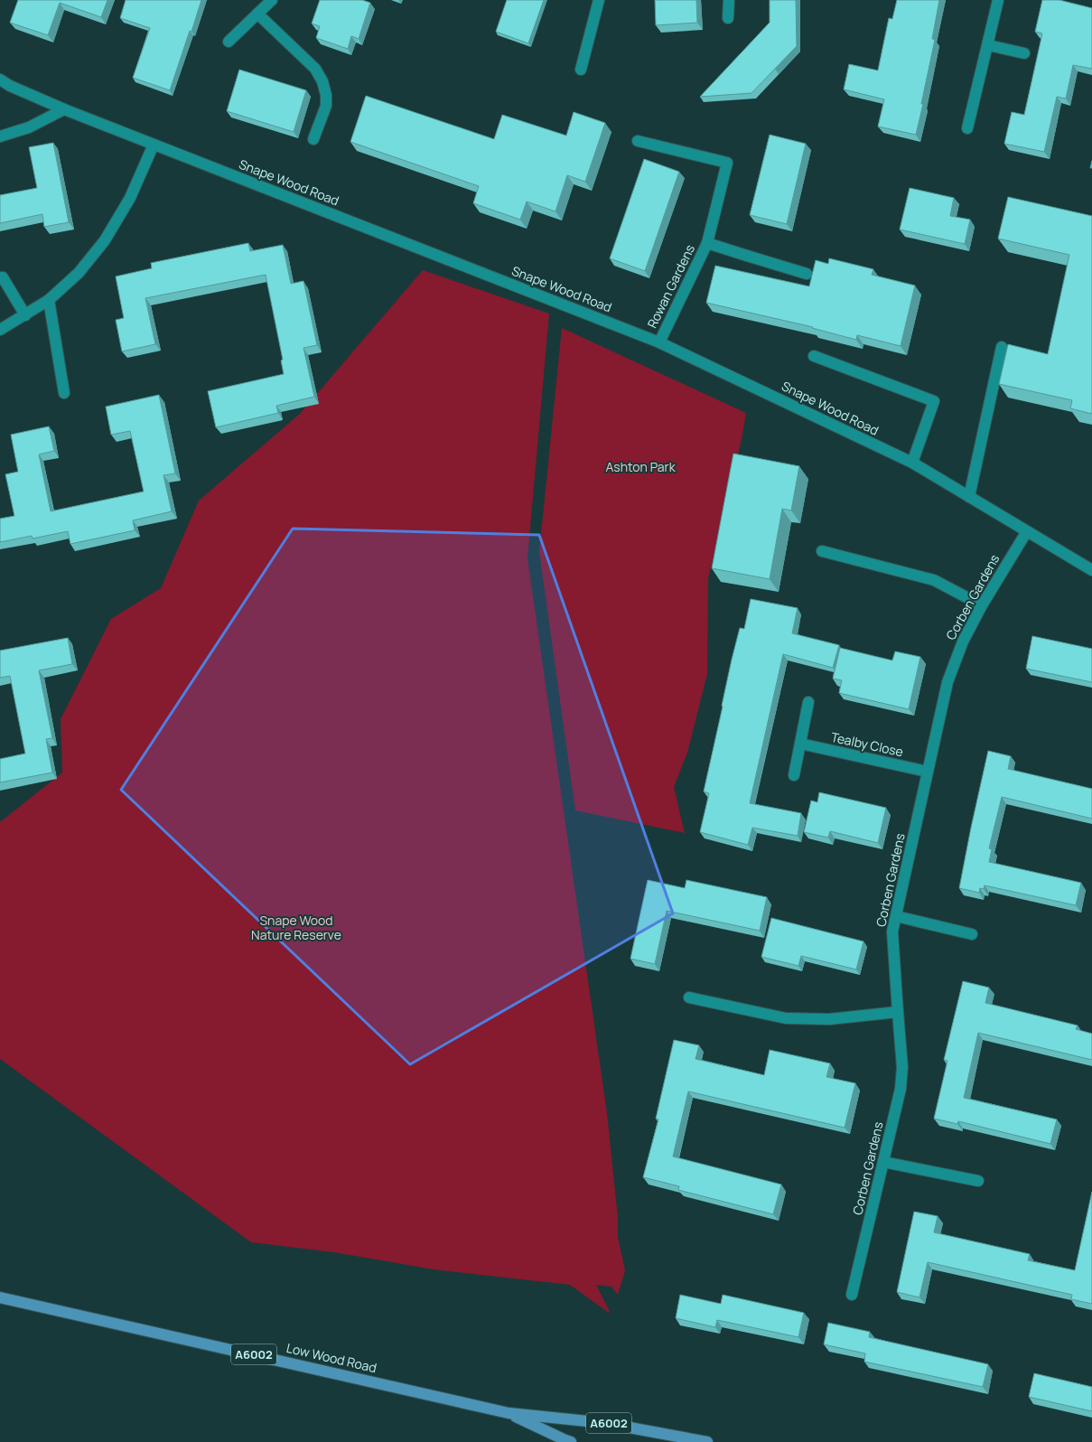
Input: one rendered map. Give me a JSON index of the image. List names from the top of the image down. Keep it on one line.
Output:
{"streets":{"main road":["A6002","Low Wood Road"],"street":["Snape Wood Road","Rowan Gardens","Corben Gardens","Tealby Close"]},"crossings":[["Snape Wood Road","Rowan Gardens"],["Snape Wood Road","Corben Gardens"],["Corben Gardens","Tealby Close"]],"parks":["Ashton Park","Snape Wood Nature Reserve"]}
